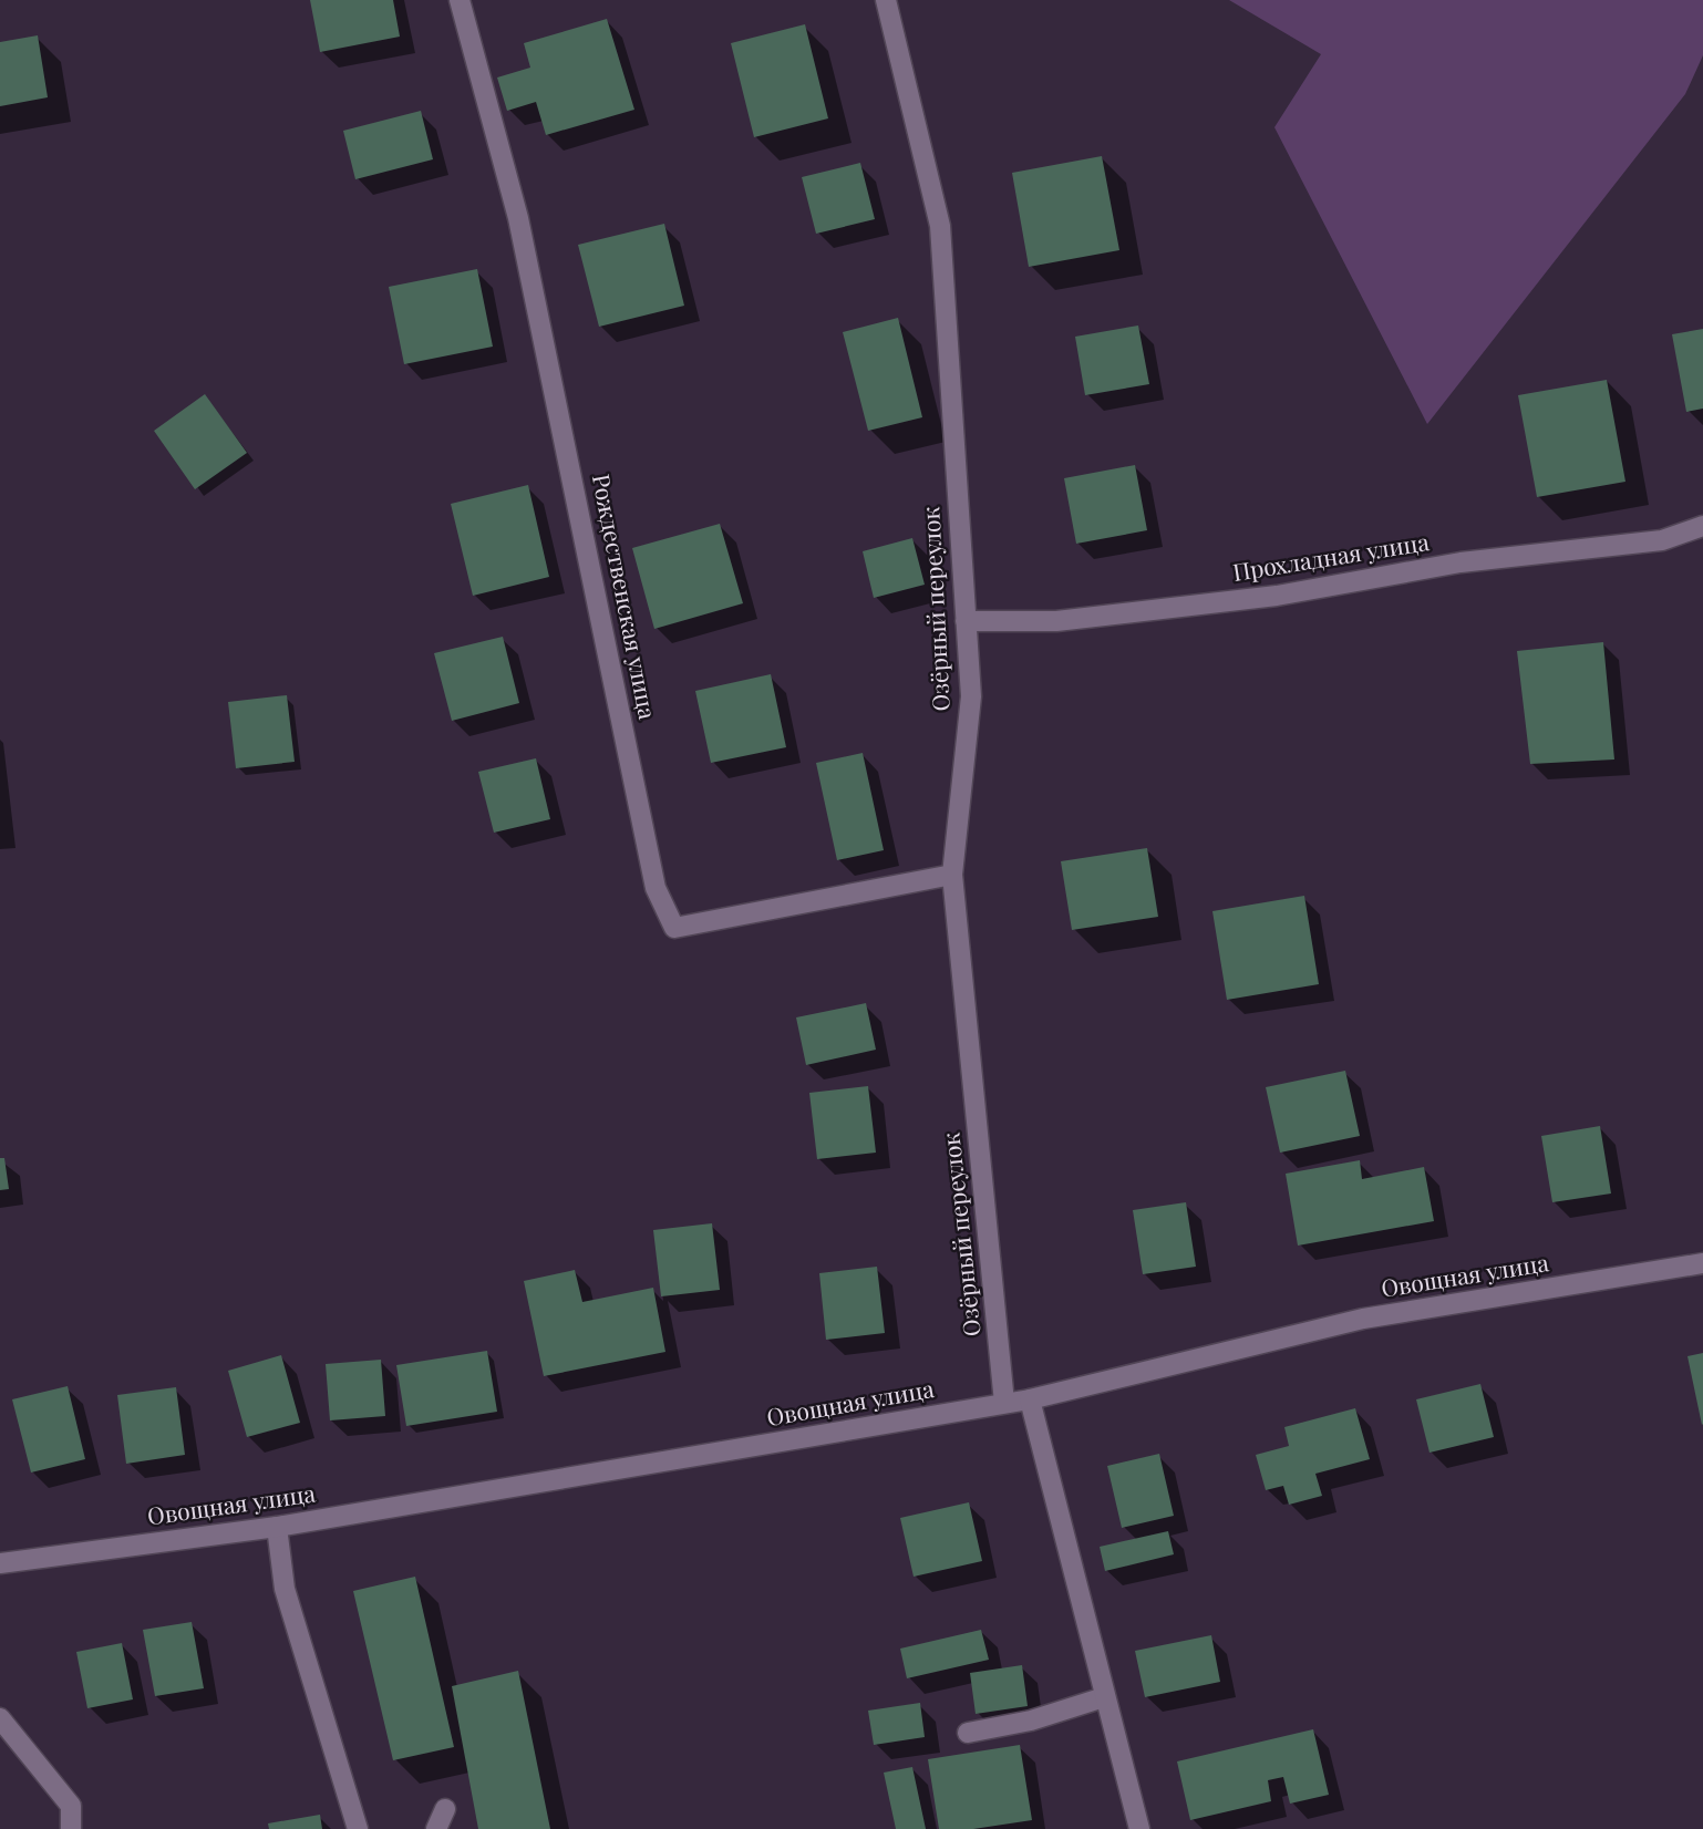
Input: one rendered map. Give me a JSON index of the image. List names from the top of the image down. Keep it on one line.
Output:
{"streets":{"street":["Прохладная улица","Рождественская улица","Озёрный переулок","Овощная улица"]},"crossings":[["Прохладная улица","Озёрный переулок"],["Рождественская улица","Озёрный переулок"],["Озёрный переулок","Овощная улица"]]}
